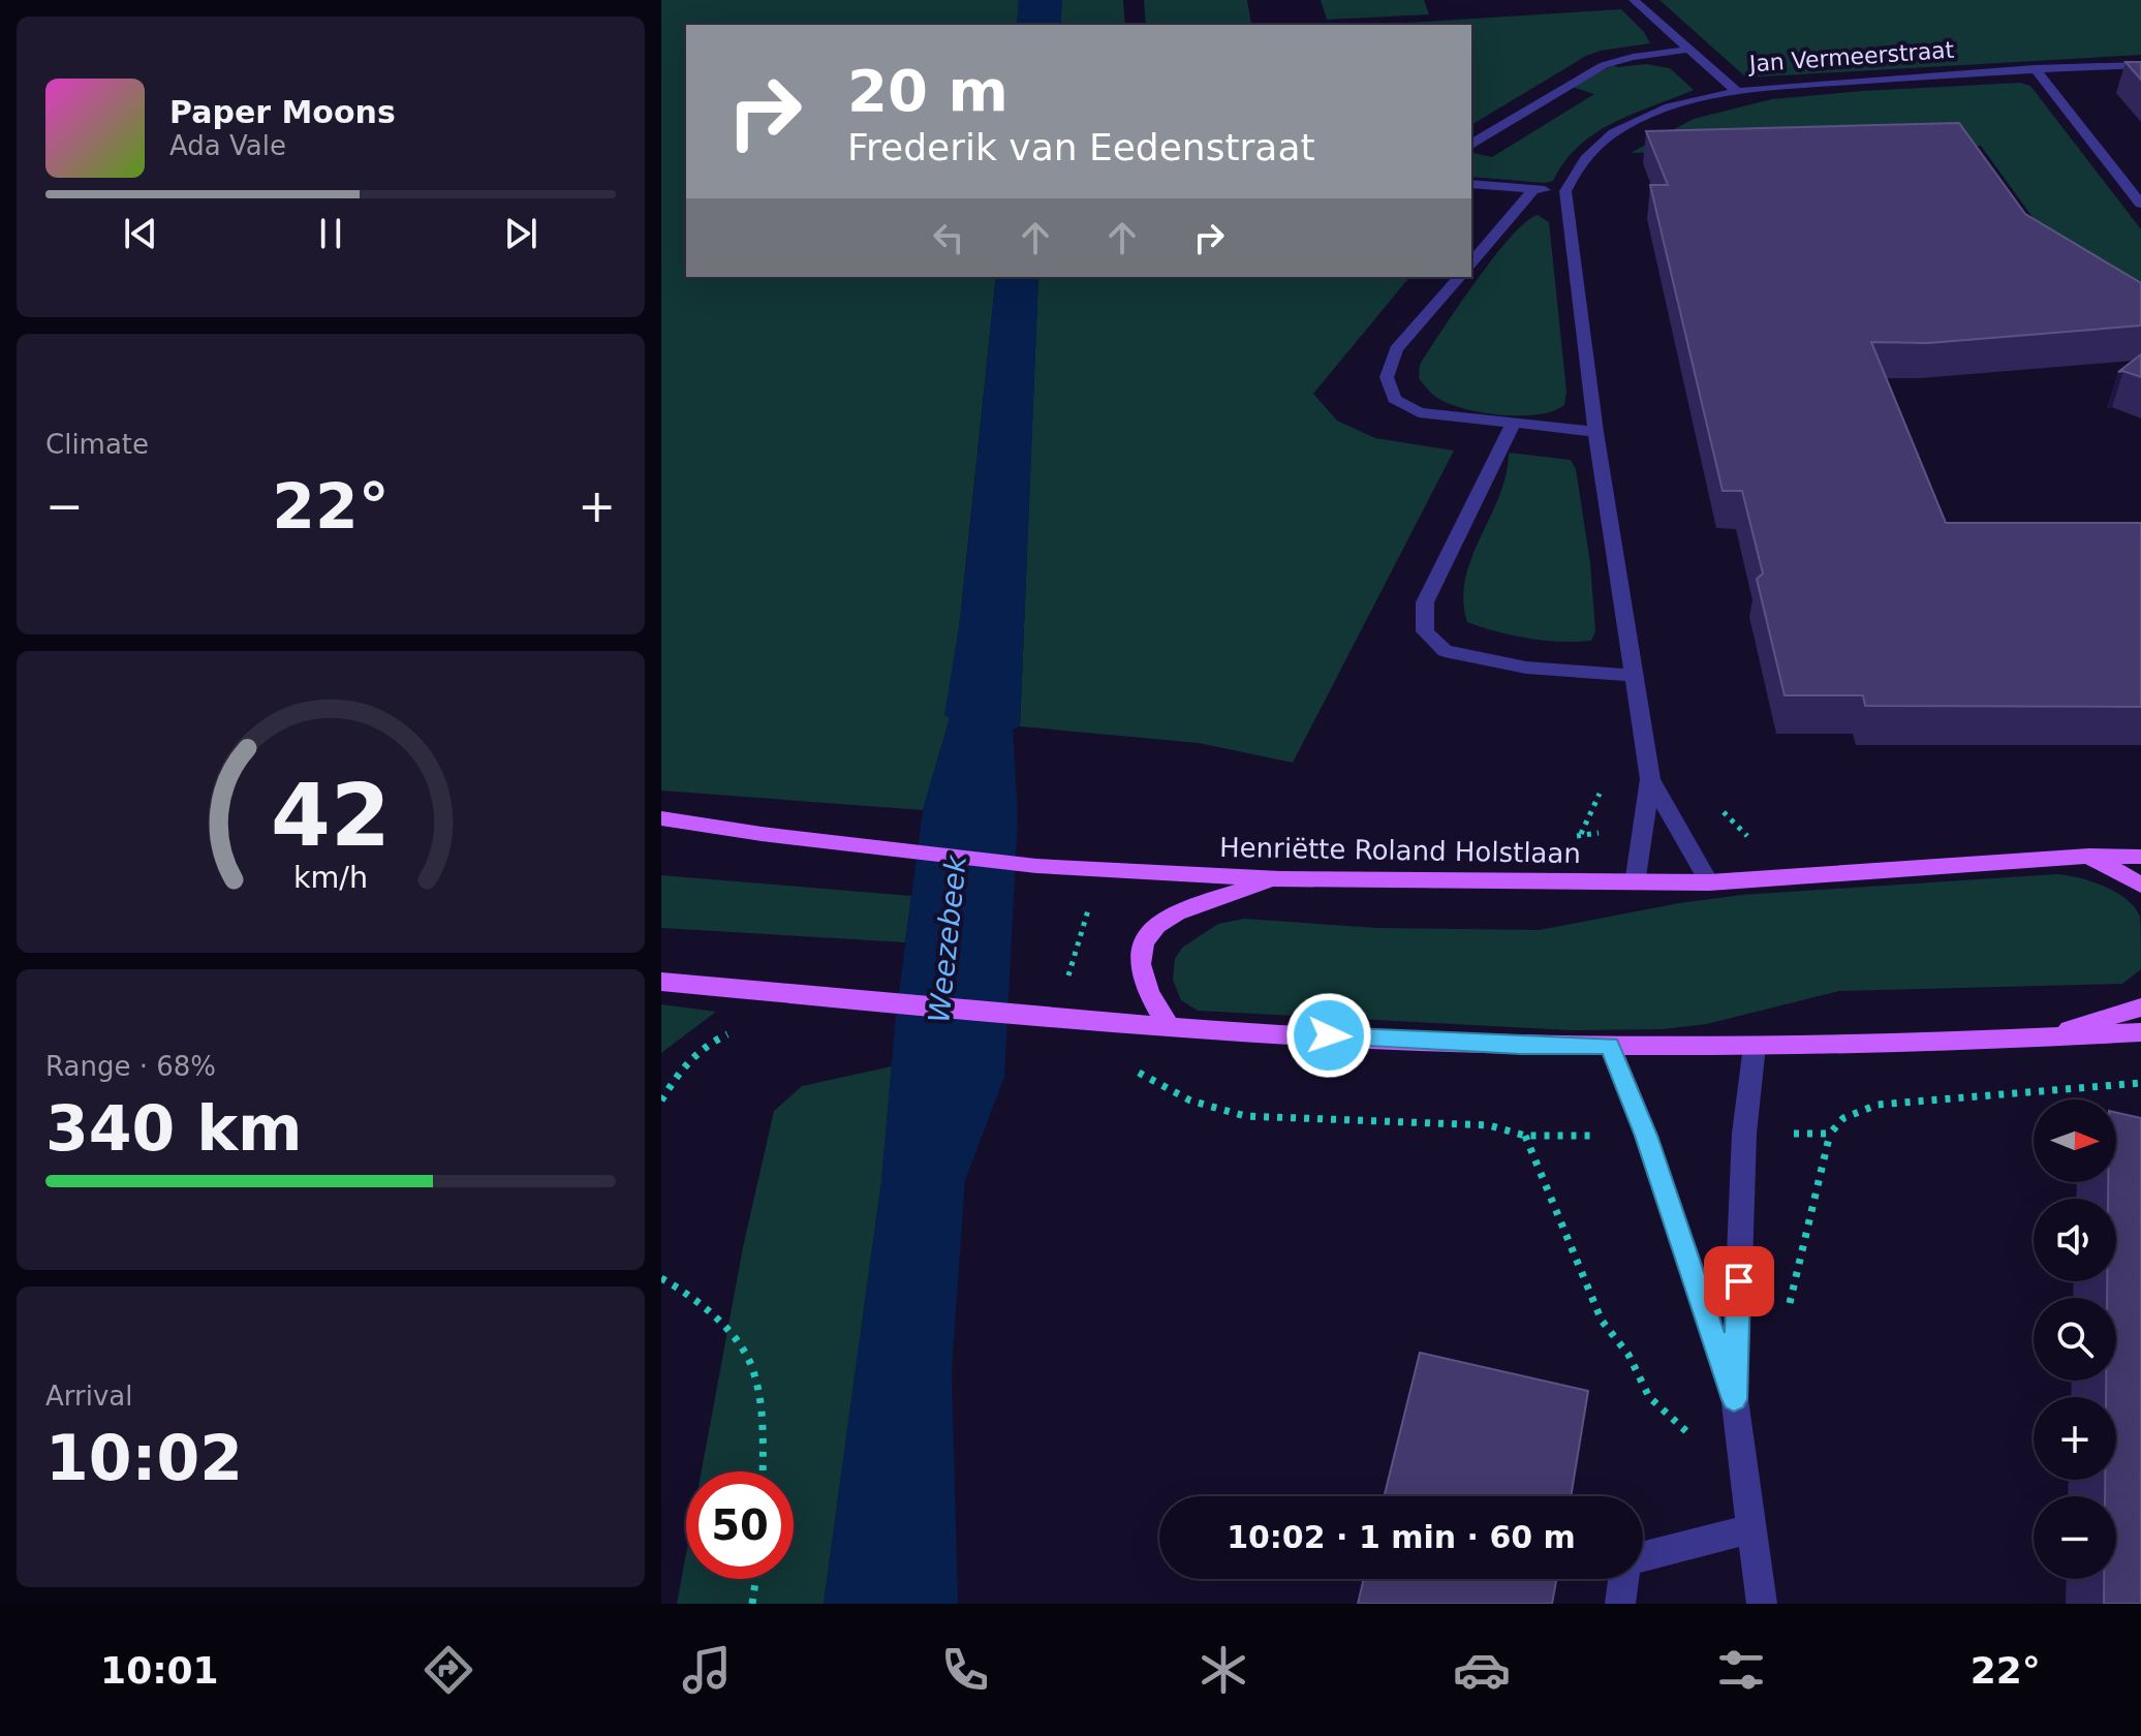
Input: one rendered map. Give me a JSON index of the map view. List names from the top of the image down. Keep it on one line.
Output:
{"streets":{"main road":["Henriëtte Roland Holstlaan"],"street":["Jan Vermeerstraat"]},"water":["Weezebeek"],"north":"right","page":{"turn":["20 m","Frederik van Eedenstraat"],"song":["Paper Moons","Ada Vale"],"tile":["Climate",["Range · 68%","340 km"],["Arrival","10:02"]],"heat":["−","22°","+"],"map_buttons":["+","−"],"limit":"50","trip":"10:02 · 1 min · 60 m","tabs":["10:01","22°"],"gauge":["42","km/h"]}}
